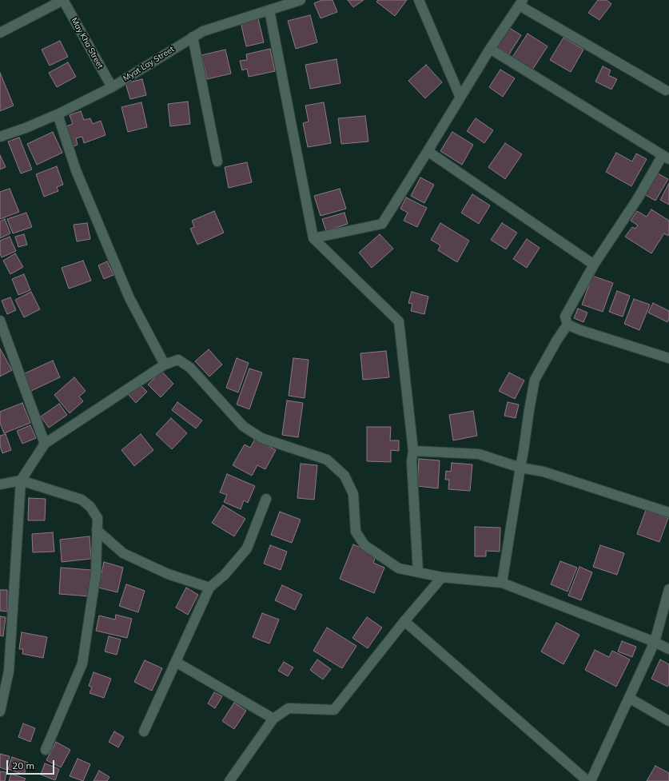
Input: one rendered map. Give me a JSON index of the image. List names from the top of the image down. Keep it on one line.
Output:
{"streets":{"street":["May Kha Street","Myat Lay Street"]},"crossings":[["May Kha Street","Myat Lay Street"]],"scale_bar":"20 m"}
